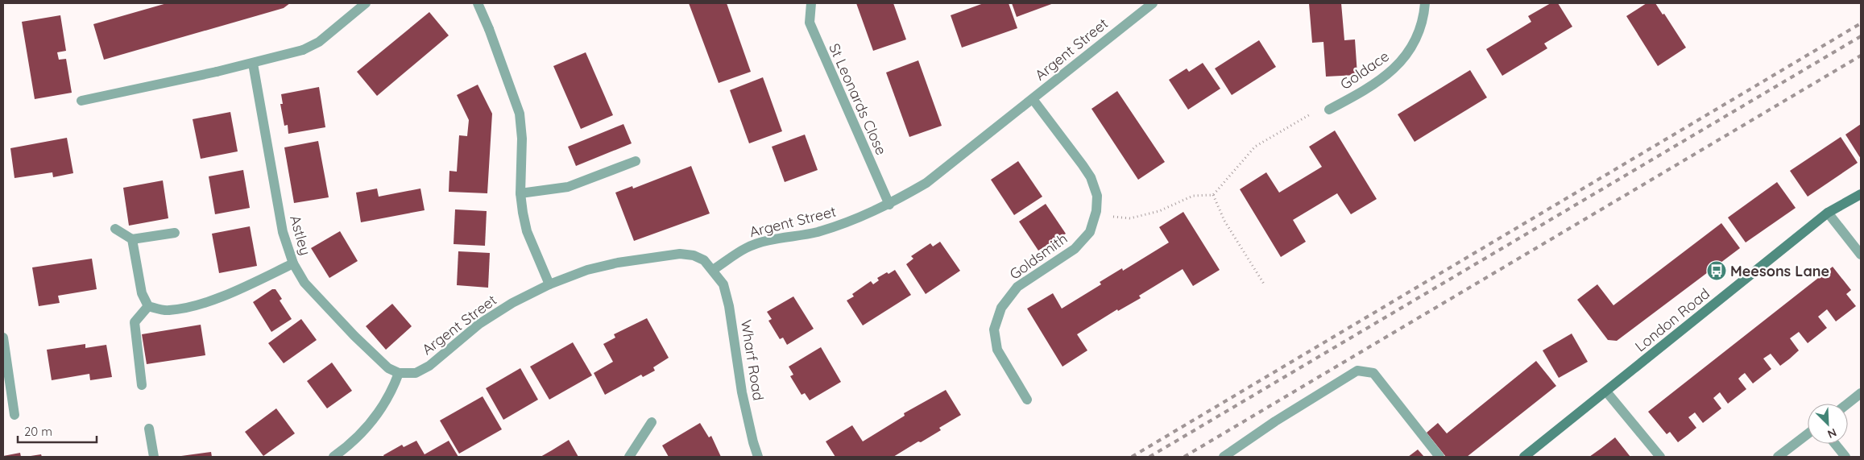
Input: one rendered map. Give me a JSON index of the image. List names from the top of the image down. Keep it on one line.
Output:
{"streets":{"street":["Argent Street","Goldace","St Leonards Close","Astley","Goldsmith","London Road","Wharf Road"]},"crossings":[["Argent Street","St Leonards Close"],["Argent Street","Astley"],["Argent Street","Goldsmith"],["Argent Street","Wharf Road"]],"places":{"bus stop":["Meesons Lane"]},"scale_bar":"20 m","north":"bottom right"}
